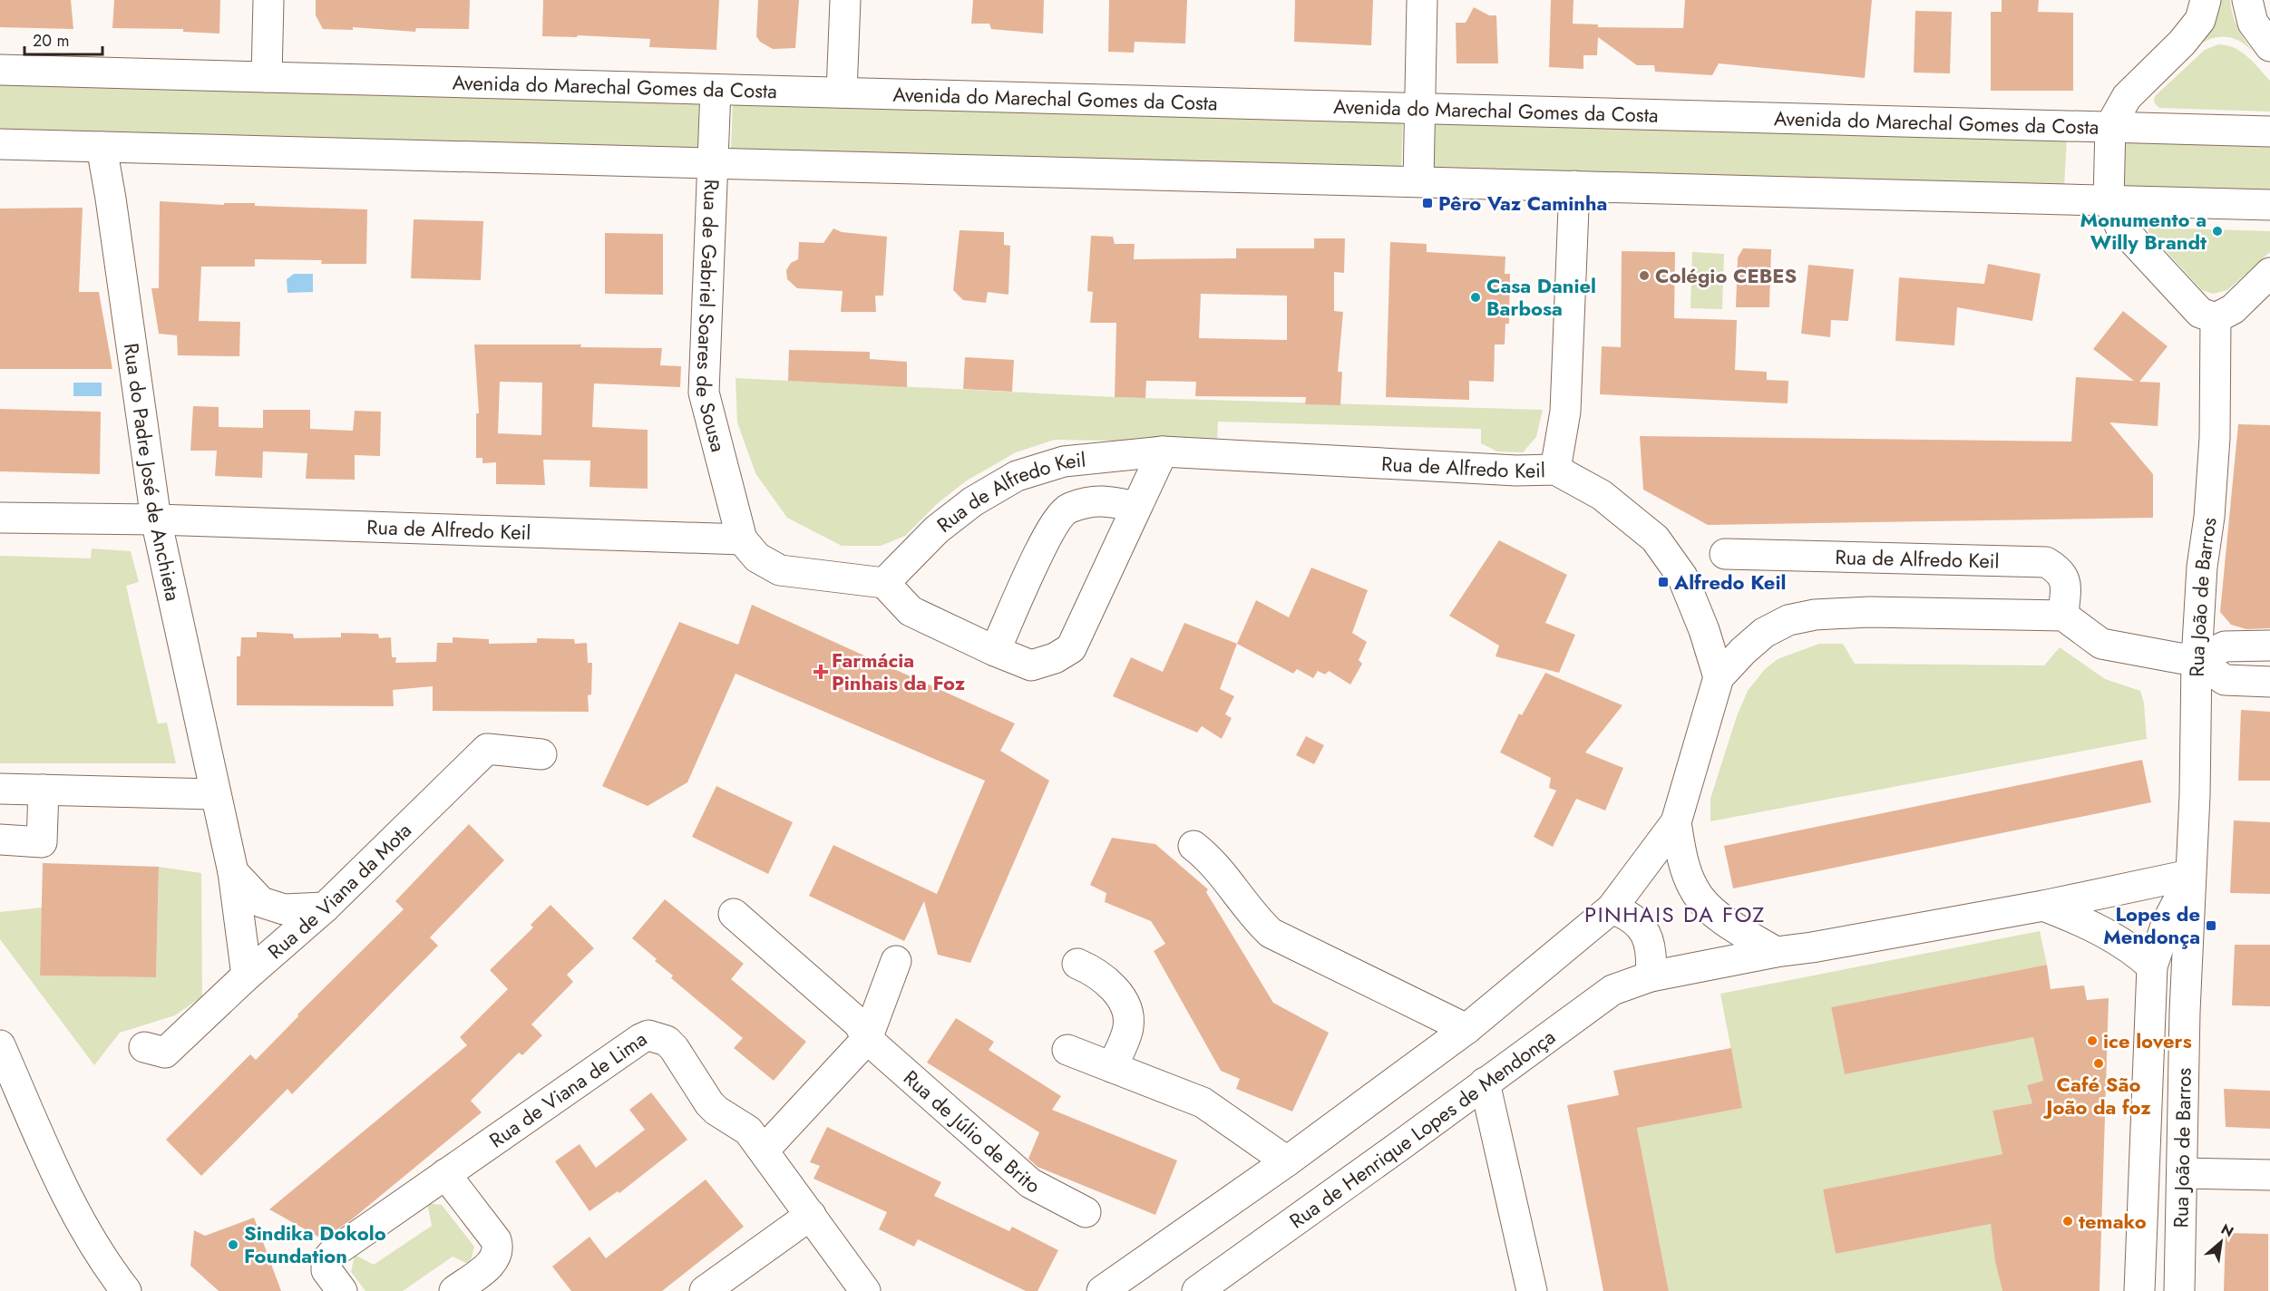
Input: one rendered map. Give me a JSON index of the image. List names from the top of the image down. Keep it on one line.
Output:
{"streets":{"street":["Avenida do Marechal Gomes da Costa","Rua de Gabriel Soares de Sousa","Rua de Alfredo Keil","Rua do Padre José de Anchieta","Rua João de Barros","Rua de Viana da Mota","Rua de Viana de Lima","Rua de Henrique Lopes de Mendonça","Rua de Júlio de Brito"]},"crossings":[["Avenida do Marechal Gomes da Costa","Rua de Gabriel Soares de Sousa"],["Rua de Gabriel Soares de Sousa","Rua de Alfredo Keil"],["Rua de Alfredo Keil","Rua do Padre José de Anchieta"],["Rua do Padre José de Anchieta","Rua de Viana da Mota"],["Rua João de Barros","Rua de Henrique Lopes de Mendonça"]],"districts":["PINHAIS DA FOZ"],"places":{"transit":["Pêro Vaz Caminha","Alfredo Keil","Lopes de Mendonça"],"other":["Monumento a Willy Brandt","Colégio CEBES","Casa Daniel Barbosa","ice lovers","Café São João da foz","temako","Sindika Dokolo Foundation"],"health":["Farmácia Pinhais da Foz"]},"scale_bar":"20 m","north":"top right"}
